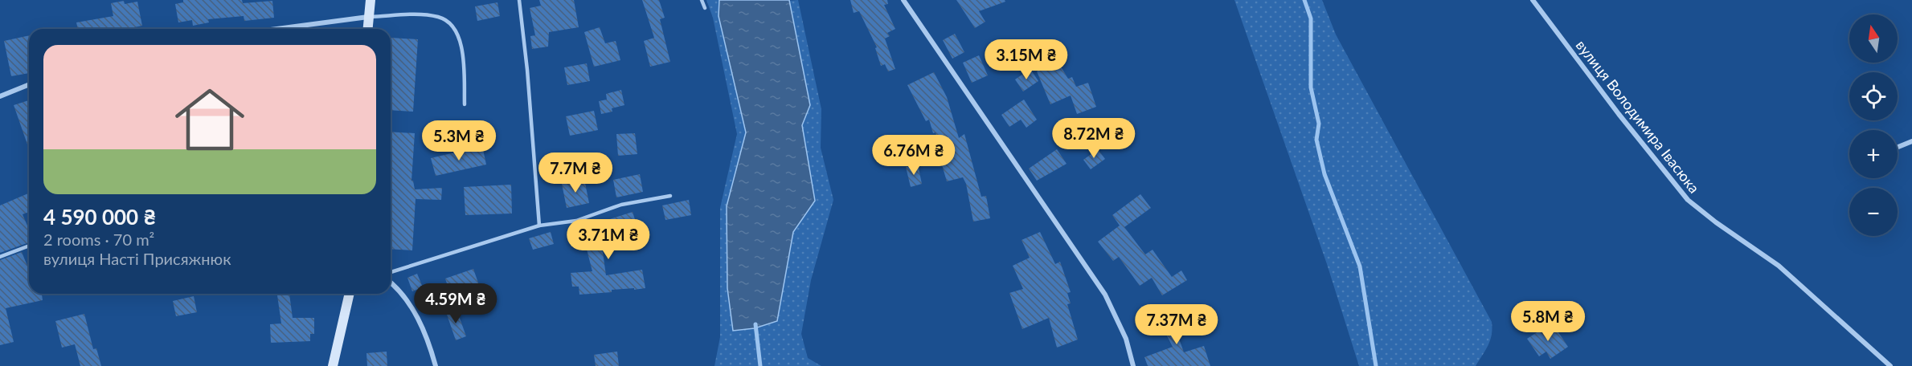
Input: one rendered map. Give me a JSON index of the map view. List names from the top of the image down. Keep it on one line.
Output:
{"streets":{"street":["вулиця Володимира Івасюка"]},"north":"top","page":{"map_buttons":["+","−"],"list":[{"name":"4 590 000 ₴","note":"2 rooms · 70 m² · вулиця Насті Присяжнюк"}],"price":["3.15M ₴","8.72M ₴","5.3M ₴","6.76M ₴","7.7M ₴","3.71M ₴","4.59M ₴","5.8M ₴","7.37M ₴"]}}
